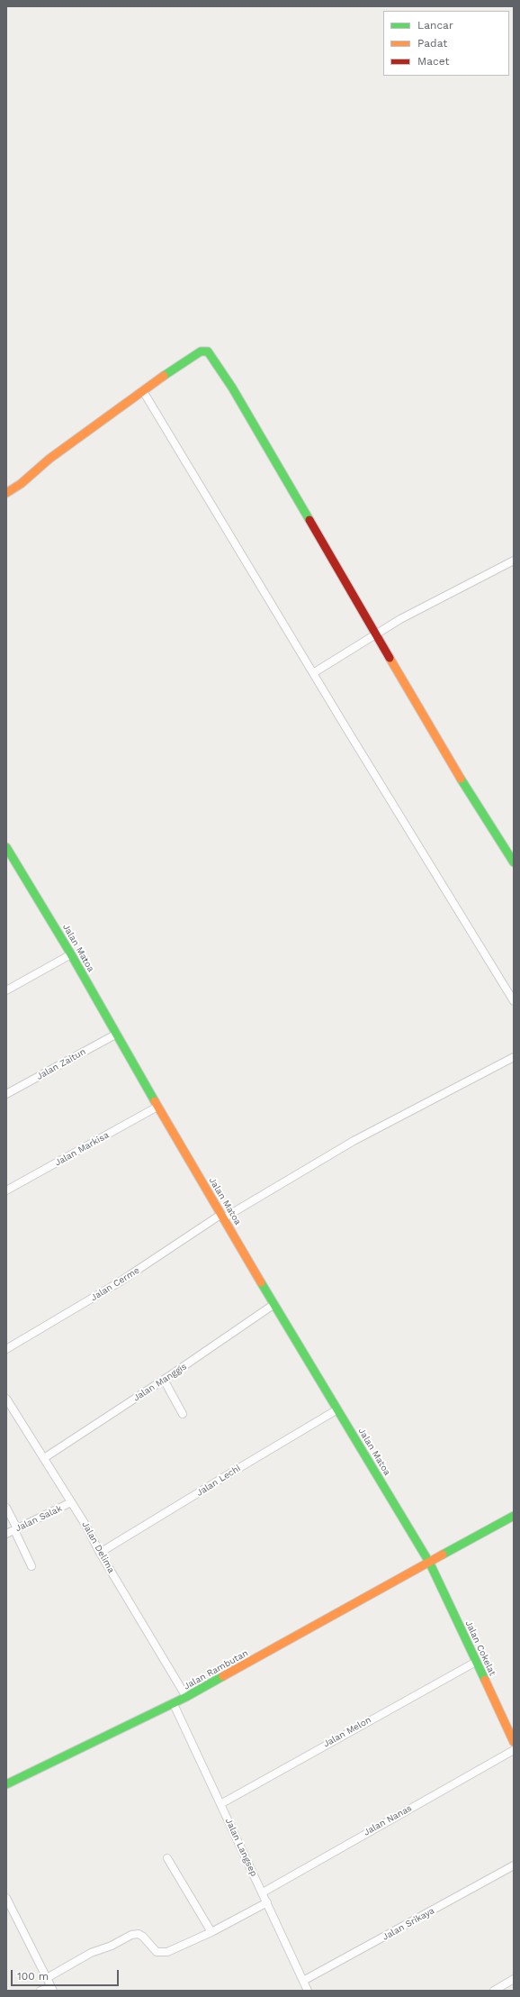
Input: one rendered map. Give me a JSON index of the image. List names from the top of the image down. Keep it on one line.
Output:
{"streets":{"street":["Jalan Matoa","Jalan Zaitun","Jalan Markisa","Jalan Cerme","Jalan Manggis","Jalan Lechi","Jalan Salak","Jalan Delima","Jalan Cokelat","Jalan Rambutan","Jalan Melon","Jalan Nanas","Jalan Langsep","Jalan Srikaya"]},"crossings":[["Jalan Matoa","Jalan Zaitun"],["Jalan Matoa","Jalan Markisa"],["Jalan Matoa","Jalan Cerme"],["Jalan Matoa","Jalan Manggis"],["Jalan Matoa","Jalan Lechi"],["Jalan Matoa","Jalan Cokelat"],["Jalan Matoa","Jalan Rambutan"],["Jalan Manggis","Jalan Delima"],["Jalan Lechi","Jalan Delima"],["Jalan Salak","Jalan Delima"],["Jalan Delima","Jalan Rambutan"],["Jalan Cokelat","Jalan Rambutan"],["Jalan Cokelat","Jalan Melon"],["Jalan Rambutan","Jalan Langsep"],["Jalan Melon","Jalan Langsep"],["Jalan Nanas","Jalan Langsep"],["Jalan Langsep","Jalan Srikaya"]],"legend":["Lancar","Padat","Macet"],"scale_bar":"100 m"}
